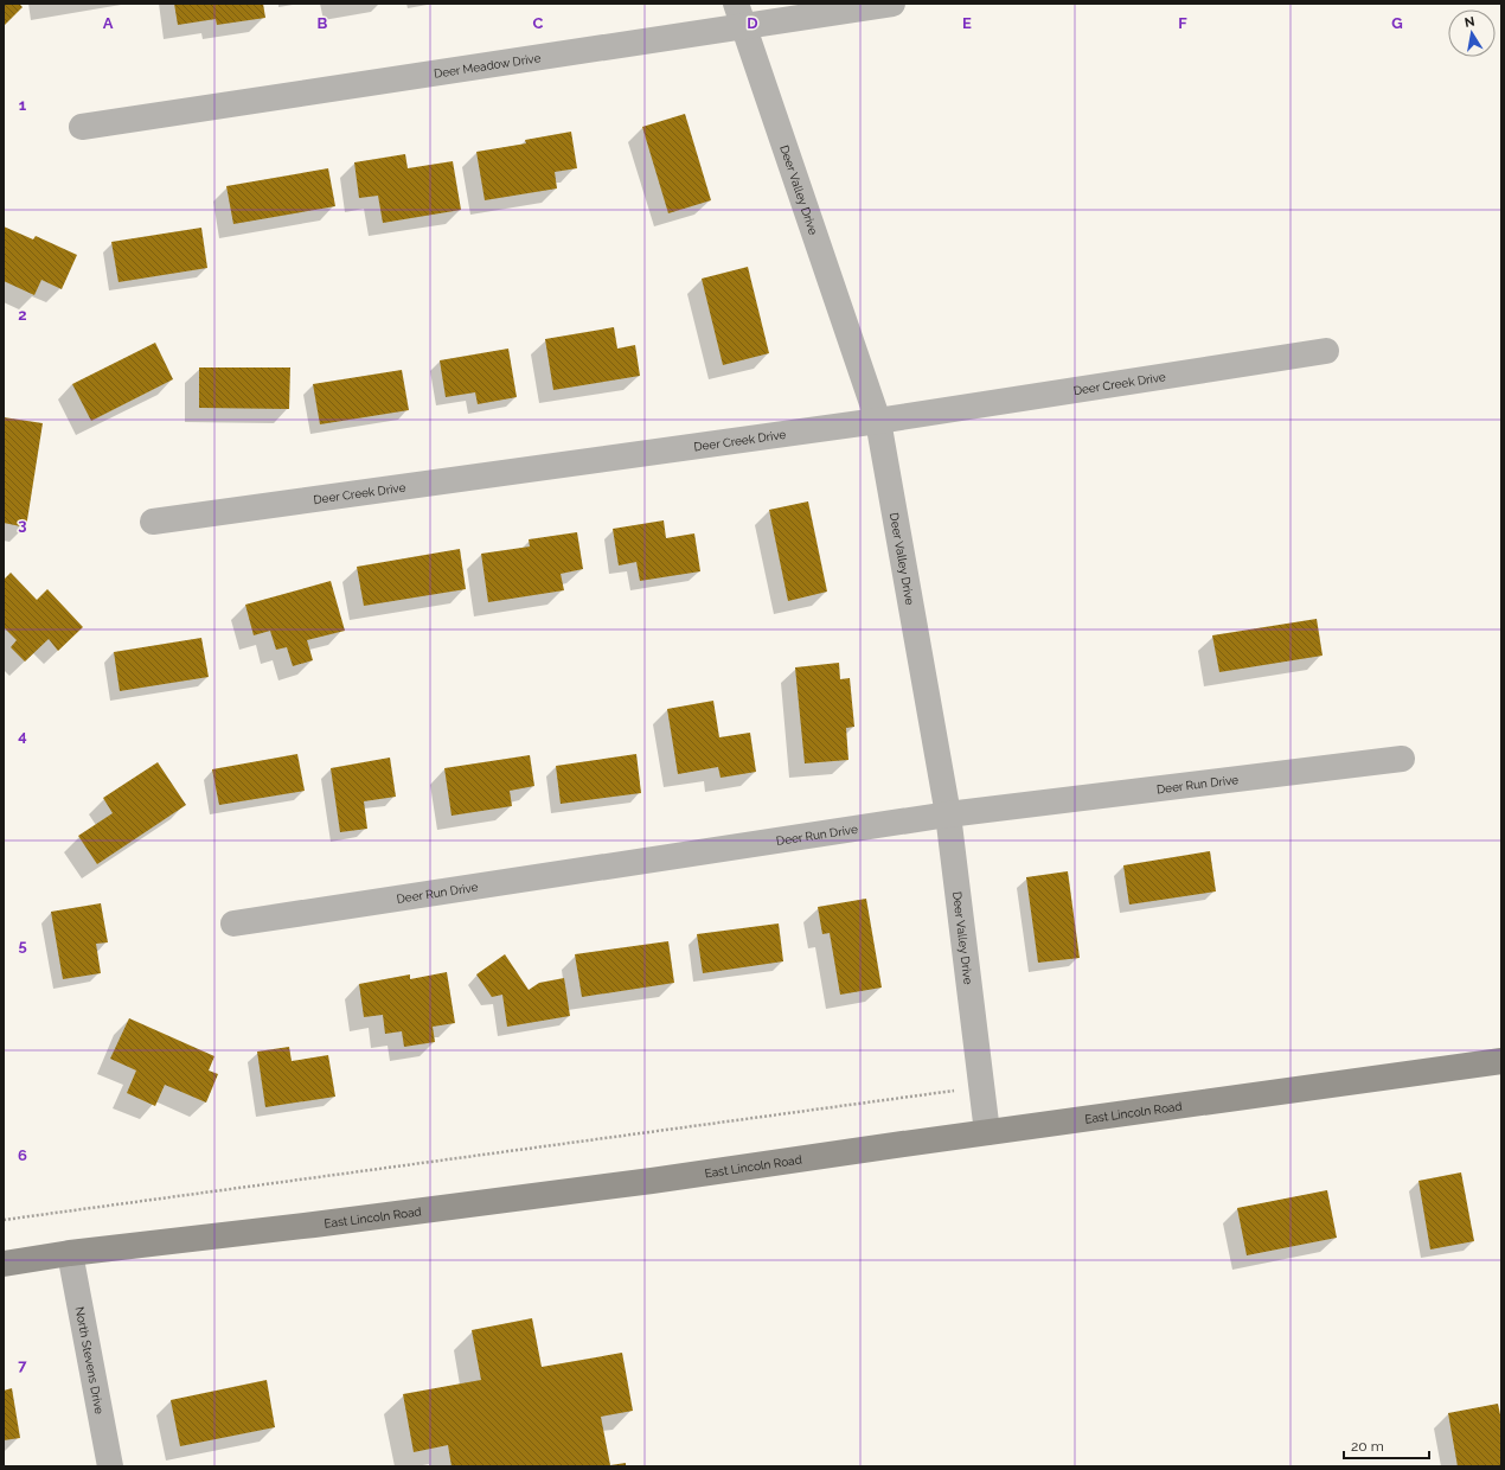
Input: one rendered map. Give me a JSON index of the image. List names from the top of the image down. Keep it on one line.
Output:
{"streets":{"main road":["East Lincoln Road"],"street":["Deer Meadow Drive","Deer Valley Drive","Deer Creek Drive","Deer Run Drive","North Stevens Drive"]},"crossings":[["Deer Meadow Drive","Deer Valley Drive"],["Deer Valley Drive","Deer Creek Drive"],["Deer Valley Drive","Deer Run Drive"],["Deer Valley Drive","East Lincoln Road"],["East Lincoln Road","North Stevens Drive"]],"scale_bar":"20 m","north":"top","grid":{"columns":["A","B","C","D","E","F","G"],"rows":["1","2","3","4","5","6","7"]}}
